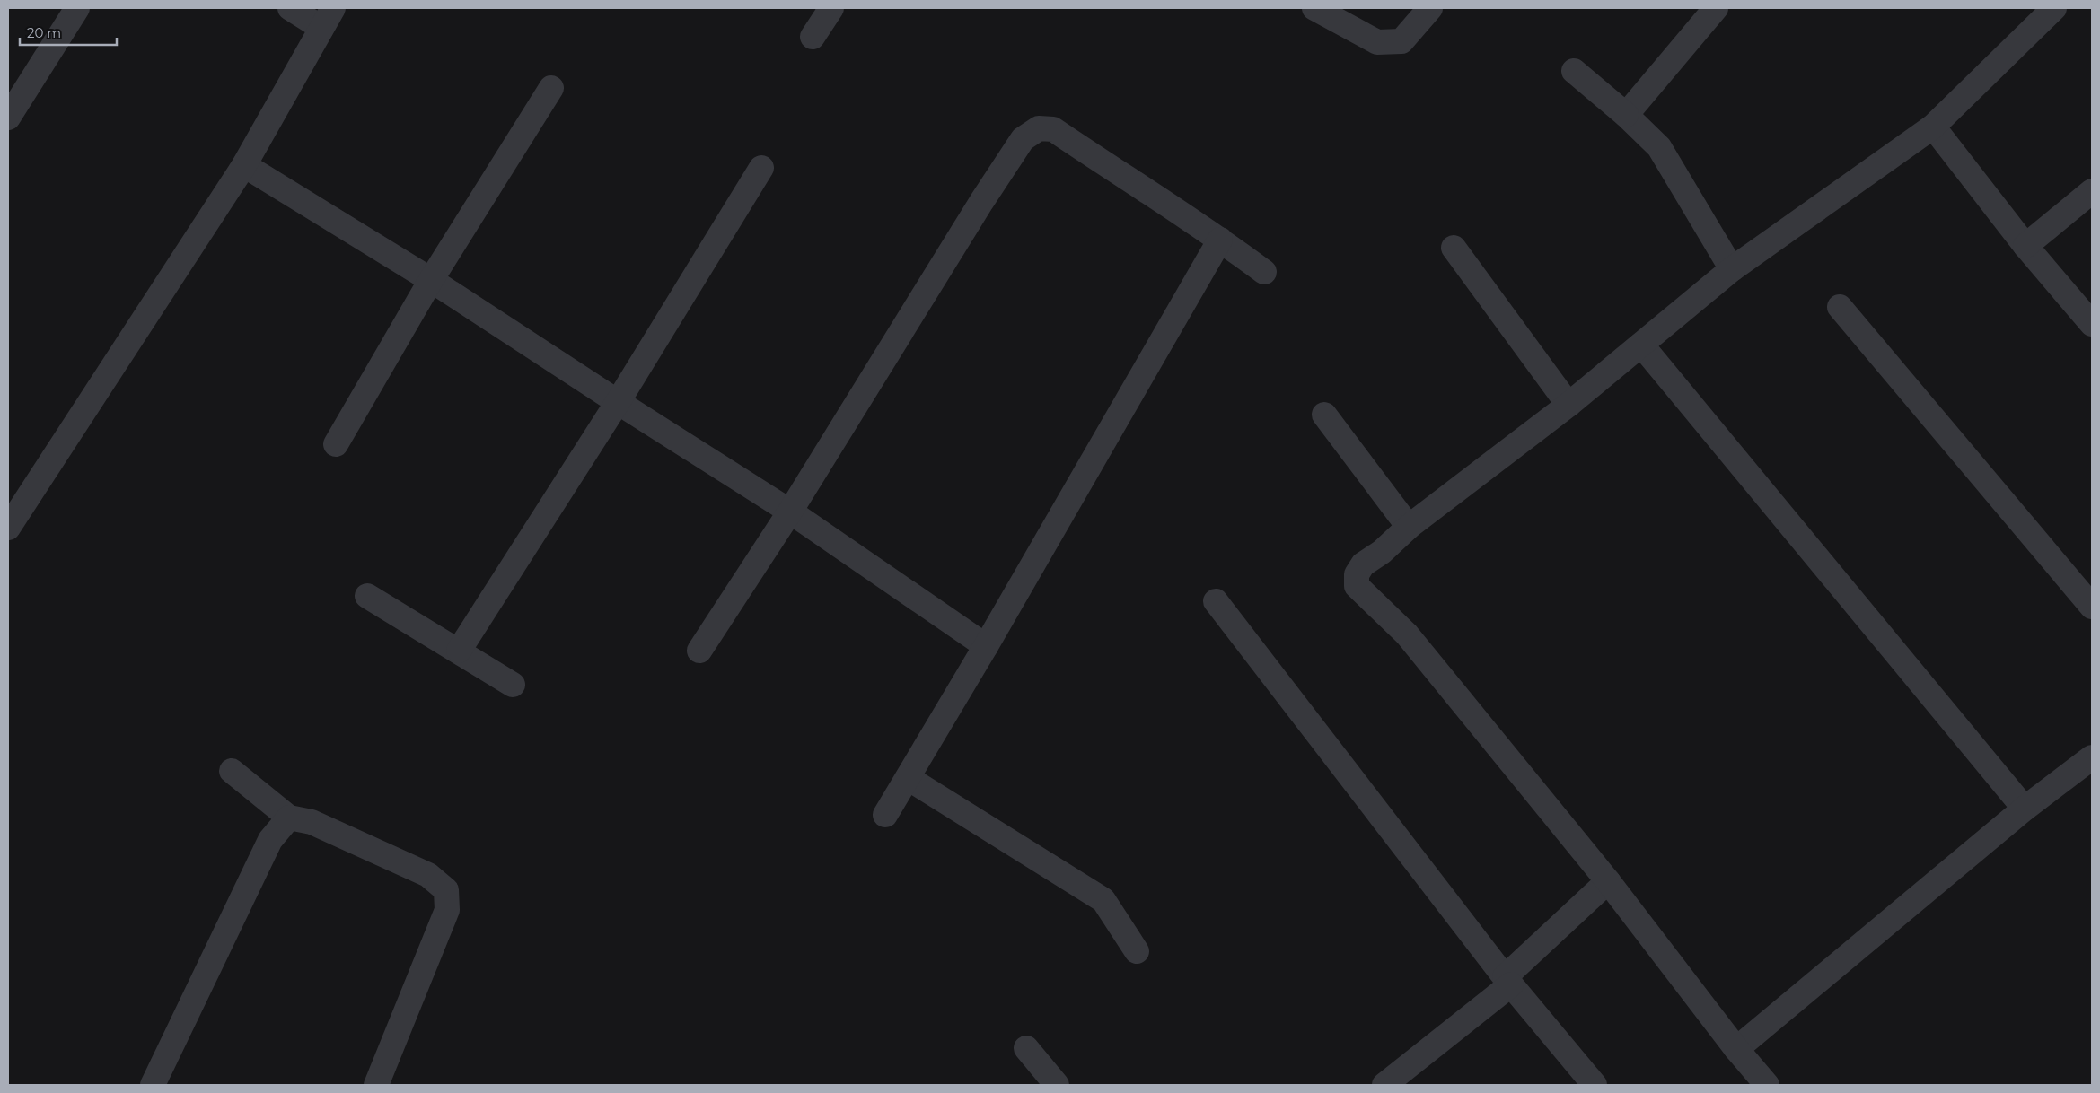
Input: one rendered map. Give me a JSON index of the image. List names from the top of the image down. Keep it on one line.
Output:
{"scale_bar":"20 m"}
